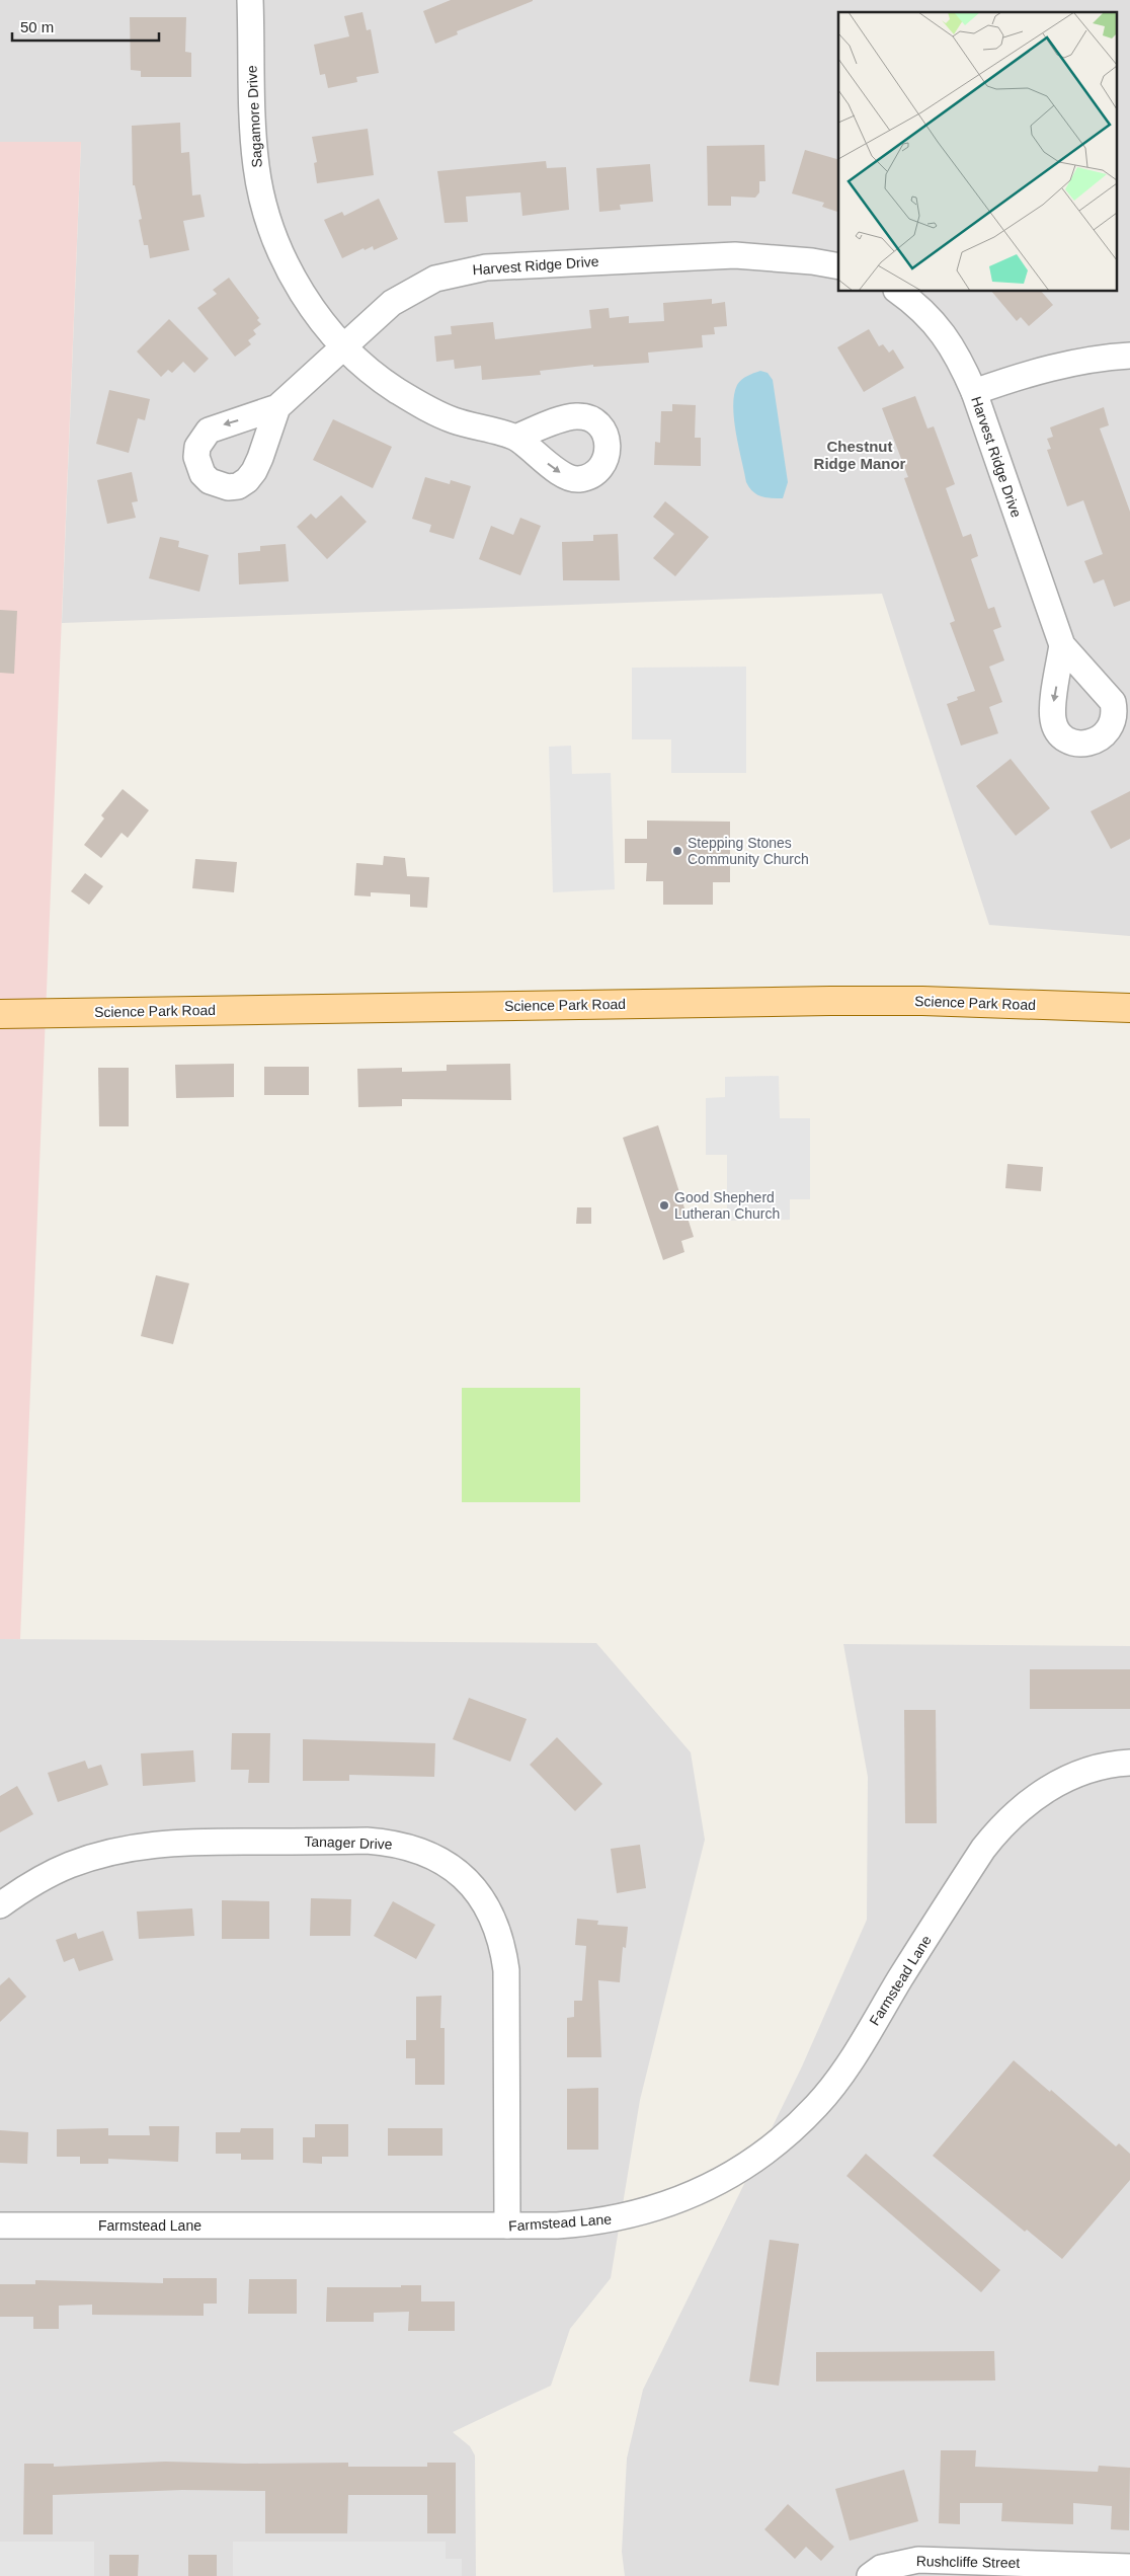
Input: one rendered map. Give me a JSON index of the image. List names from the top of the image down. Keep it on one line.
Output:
{"streets":{"main road":["Science Park Road"],"street":["Sagamore Drive","Harvest Ridge Drive","Tanager Drive","Farmstead Lane","Rushcliffe Street"]},"crossings":[["Sagamore Drive","Harvest Ridge Drive"],["Tanager Drive","Farmstead Lane"]],"districts":["Chestnut Ridge Manor"],"places":["Stepping Stones Community Church","Good Shepherd Lutheran Church"],"scale_bar":"50 m"}
